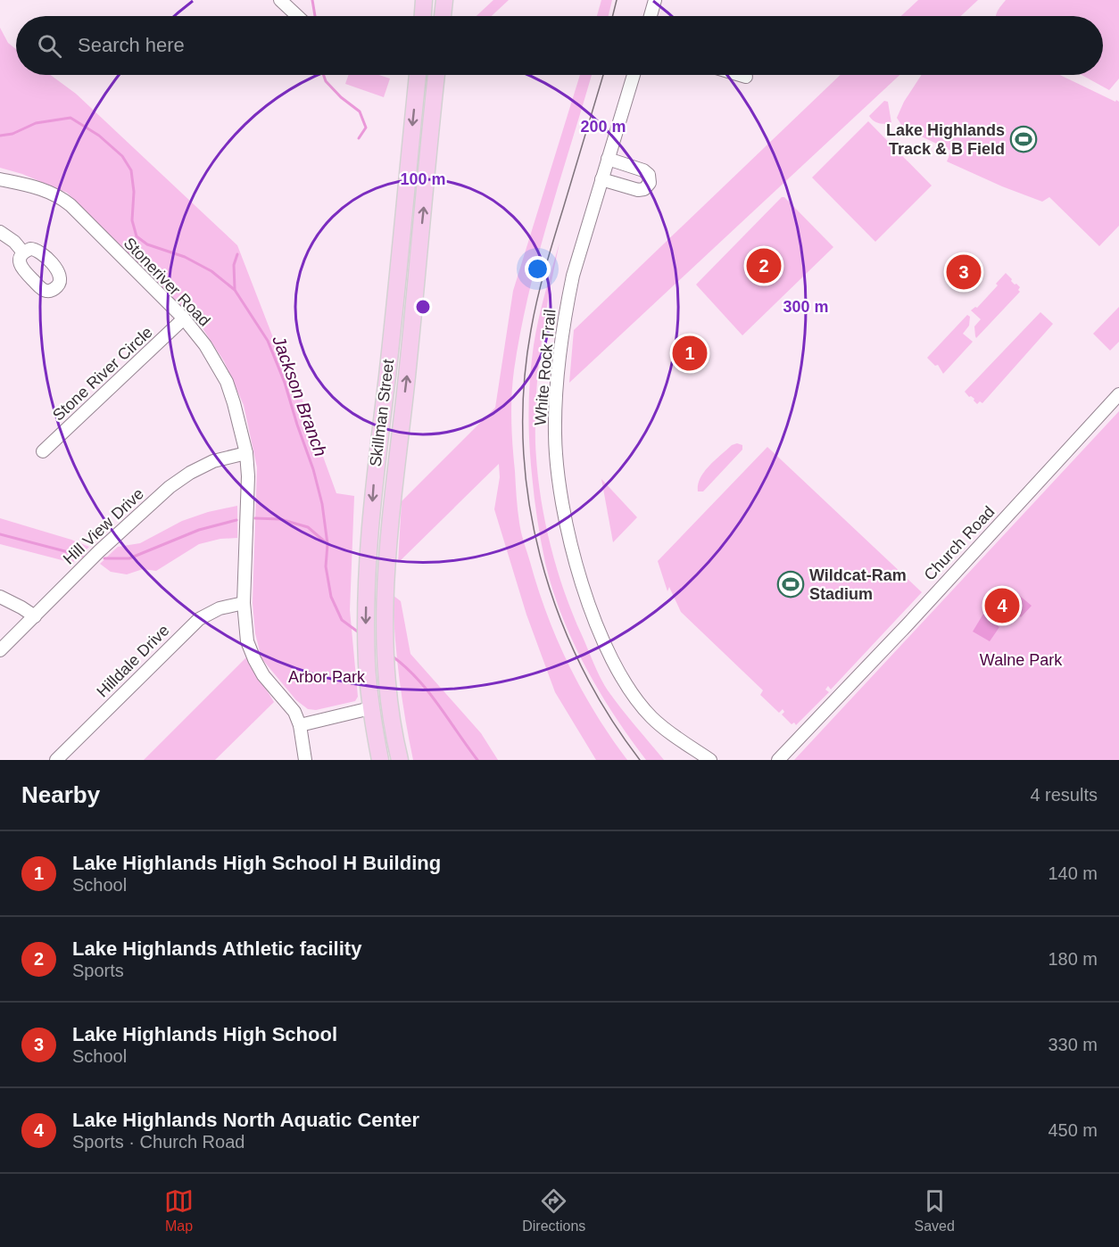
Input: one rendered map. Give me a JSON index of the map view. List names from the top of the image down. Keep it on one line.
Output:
{"streets":{"main road":["Skillman Street"],"street":["Stoneriver Road","White Rock Trail","Stone River Circle","Hill View Drive","Church Road","Hilldale Drive"]},"crossings":[["Stoneriver Road","Stone River Circle"],["Stoneriver Road","Hill View Drive"],["Stoneriver Road","Hilldale Drive"]],"water":["Jackson Branch"],"parks":["Walne Park","Arbor Park"],"places":{"sports":["Lake Highlands Track & B Field","Wildcat-Ram Stadium"]},"page":{"search":"Search here","pins":["2","3","1","4"],"heading":["Nearby","4 results"],"list":[{"mark":"1","name":"Lake Highlands High School H Building","note":"School","value":"140 m"},{"mark":"2","name":"Lake Highlands Athletic facility","note":"Sports","value":"180 m"},{"mark":"3","name":"Lake Highlands High School","note":"School","value":"330 m"},{"mark":"4","name":"Lake Highlands North Aquatic Center","note":"Sports · Church Road","value":"450 m"}],"nav":["Map","Directions","Saved"]},"rings":["200 m","100 m","300 m"]}
